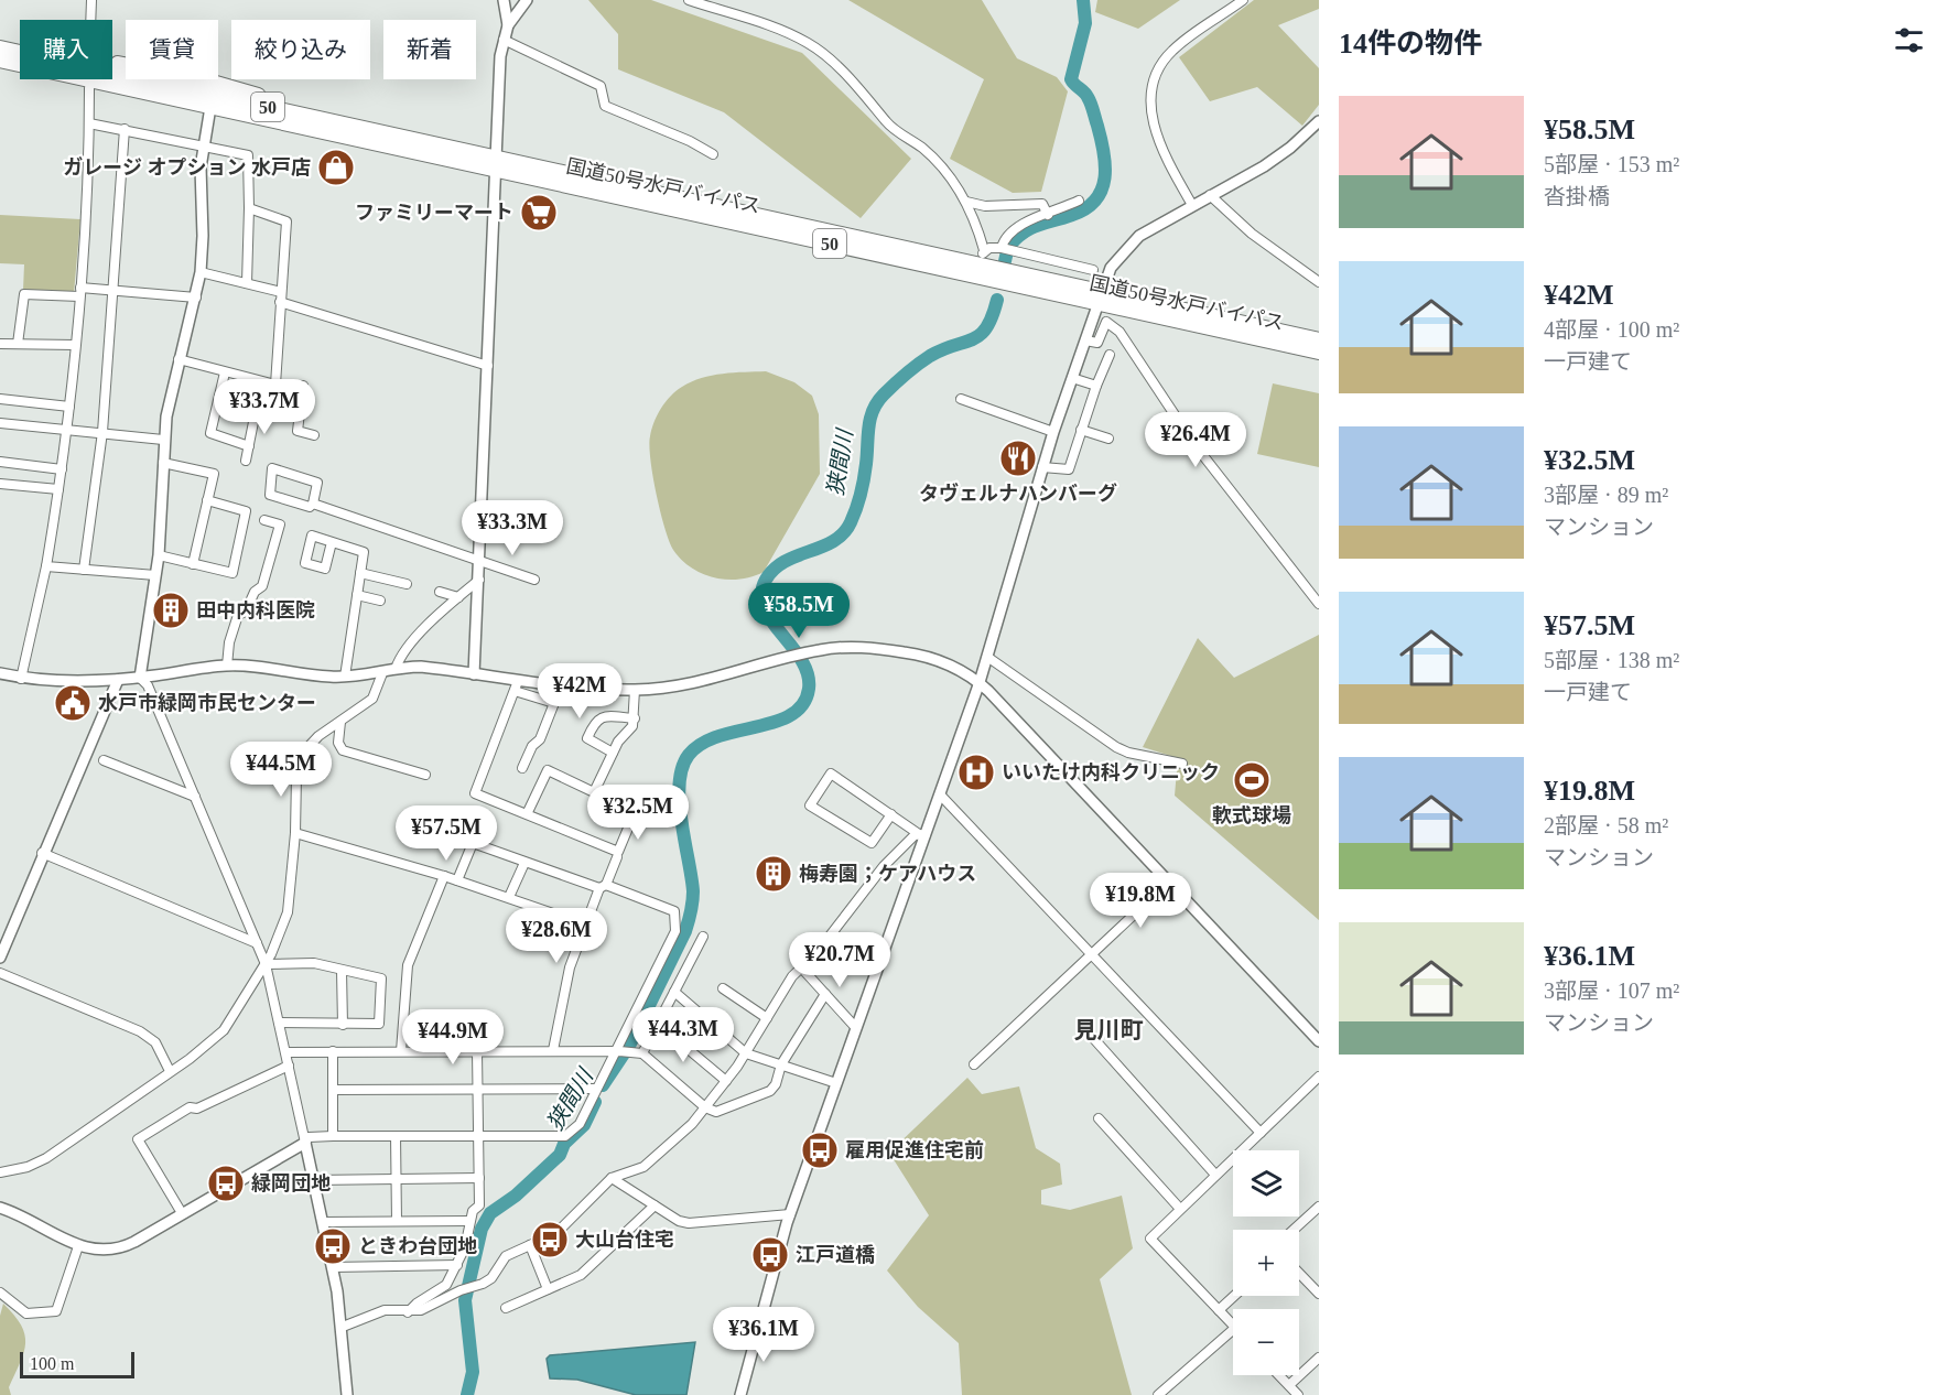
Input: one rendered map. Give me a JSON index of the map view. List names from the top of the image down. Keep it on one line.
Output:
{"streets":{"highway":["50","国道50号水戸バイパス"]},"districts":["見川町"],"water":["狭間川"],"places":{"shop":["ガレージ オプション 水戸店"],"supermarket":["ファミリーマート"],"restaurant":["タヴェルナハンバーグ"],"building":["田中内科医院","梅寿園；ケアハウス"],"public building":["水戸市緑岡市民センター"],"hospital":["いいたけ内科クリニック"],"sports":["軟式球場"],"bus stop":["雇用促進住宅前","緑岡団地","大山台住宅","ときわ台団地","江戸道橋"]},"scale_bar":"100 m","page":{"heading":"14件の物件","chip":["購入","賃貸","絞り込み","新着"],"list":[{"name":"¥58.5M","note":"5部屋 · 153 m² · 沓掛橋"},{"name":"¥42M","note":"4部屋 · 100 m² · 一戸建て"},{"name":"¥32.5M","note":"3部屋 · 89 m² · マンション"},{"name":"¥57.5M","note":"5部屋 · 138 m² · 一戸建て"},{"name":"¥19.8M","note":"2部屋 · 58 m² · マンション"},{"name":"¥36.1M","note":"3部屋 · 107 m² · マンション"}],"price":["¥33.7M","¥26.4M","¥33.3M","¥58.5M","¥42M","¥44.5M","¥32.5M","¥57.5M","¥19.8M","¥28.6M","¥20.7M","¥44.3M","¥44.9M","¥36.1M"],"map_buttons":["+","−"],"scale":"100 m"}}
